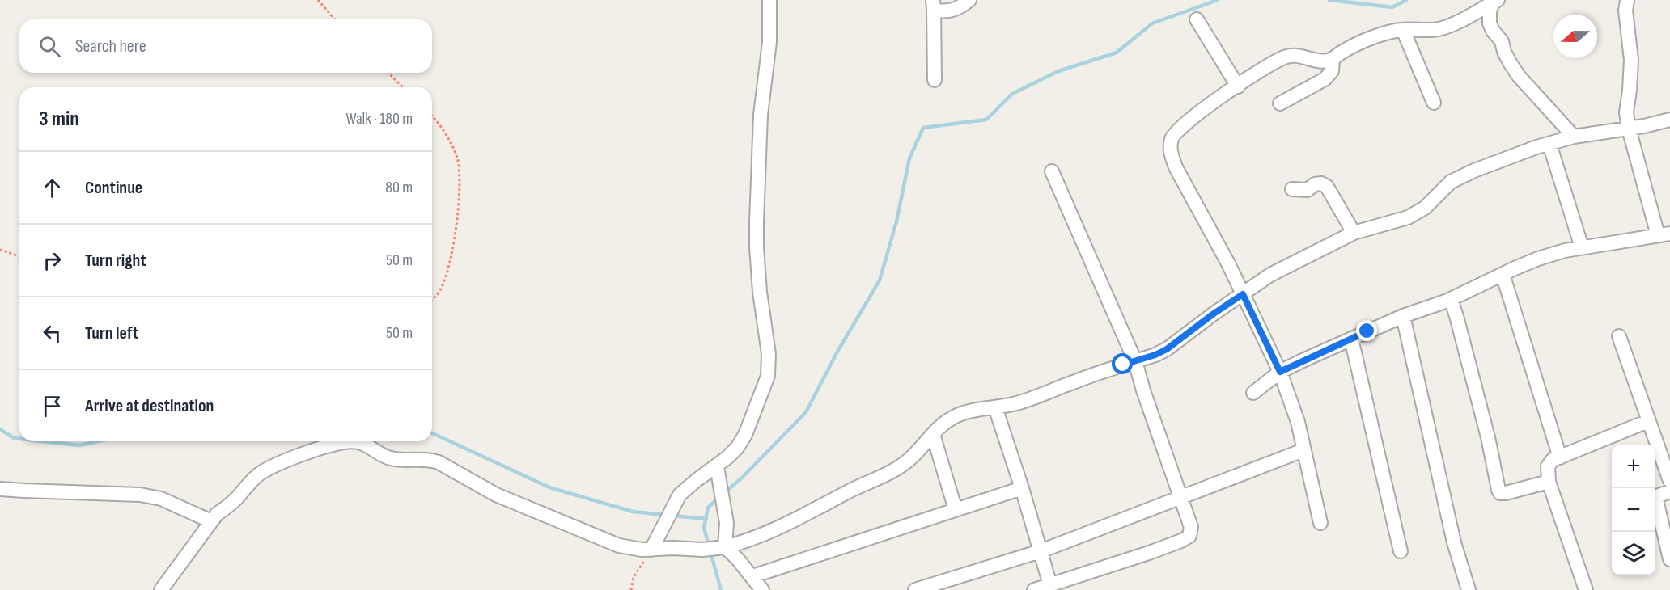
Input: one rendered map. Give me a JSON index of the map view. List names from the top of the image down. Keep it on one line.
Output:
{"north":"left","page":{"search":"Search here","heading":["3 min","Walk · 180 m"],"list":[["Continue","80 m"],["Turn right","50 m"],["Turn left","50 m"],"Arrive at destination"],"map_buttons":["+","−"]}}
